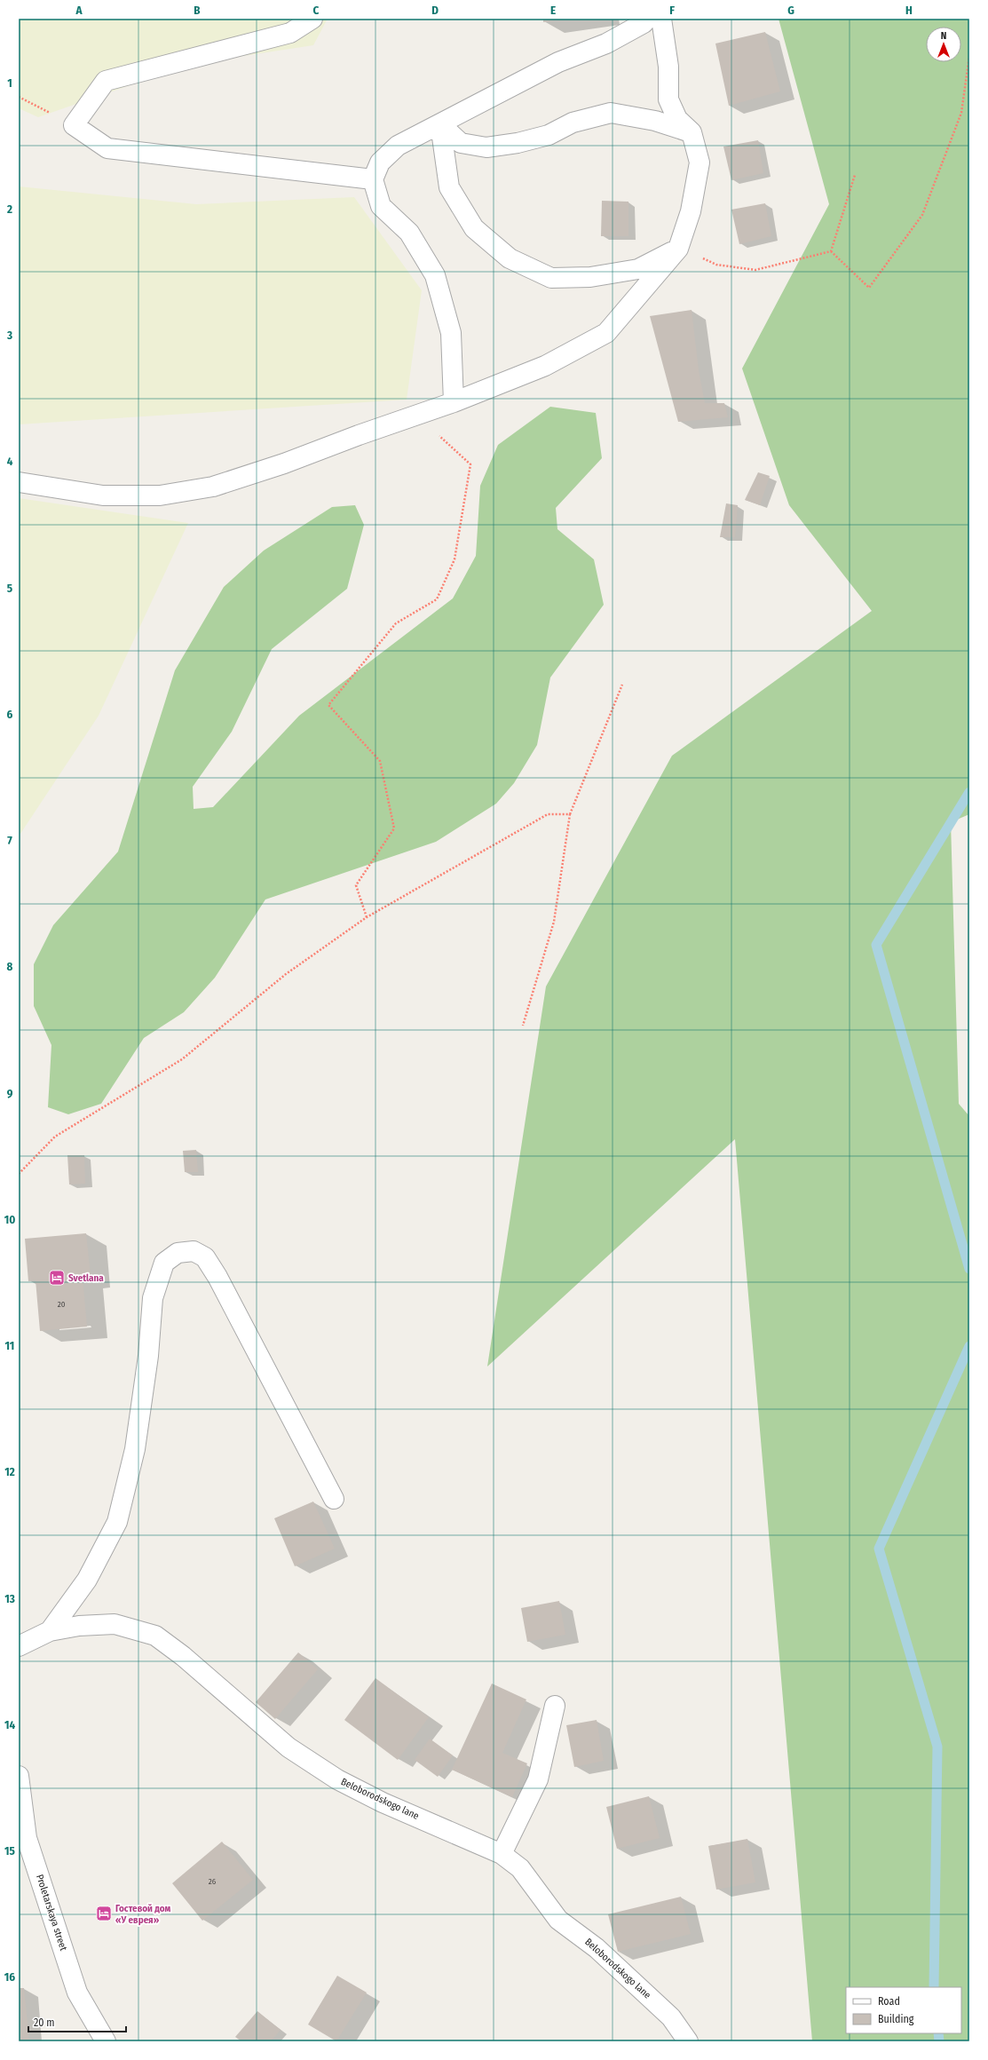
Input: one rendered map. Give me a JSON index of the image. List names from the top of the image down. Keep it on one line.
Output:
{"streets":{"street":["Beloborodskogo lane","Proletarskaya street"]},"places":{"hotel":["Svetlana","Гостевой дом «У еврея»"]},"house_numbers":["20","26"],"legend":["Road","Building"],"scale_bar":"20 m","north":"top","grid":{"columns":["A","B","C","D","E","F","G","H"],"rows":["1","2","3","4","5","6","7","8","9","10","11","12","13","14","15","16"]}}
